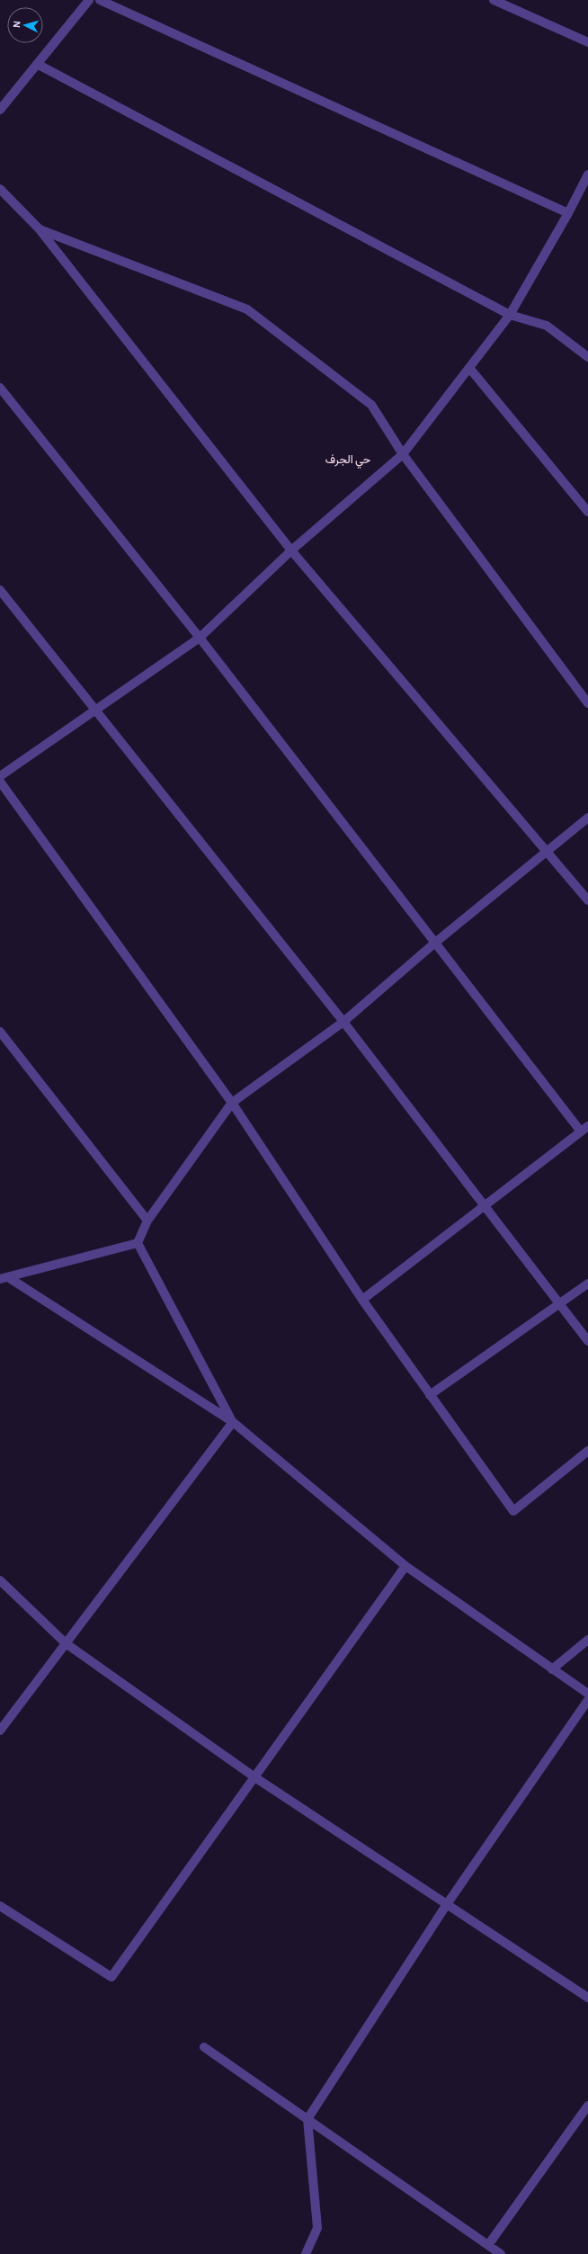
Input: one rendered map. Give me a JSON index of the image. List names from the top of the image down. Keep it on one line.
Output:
{"districts":["حي الجرف"],"north":"left"}
